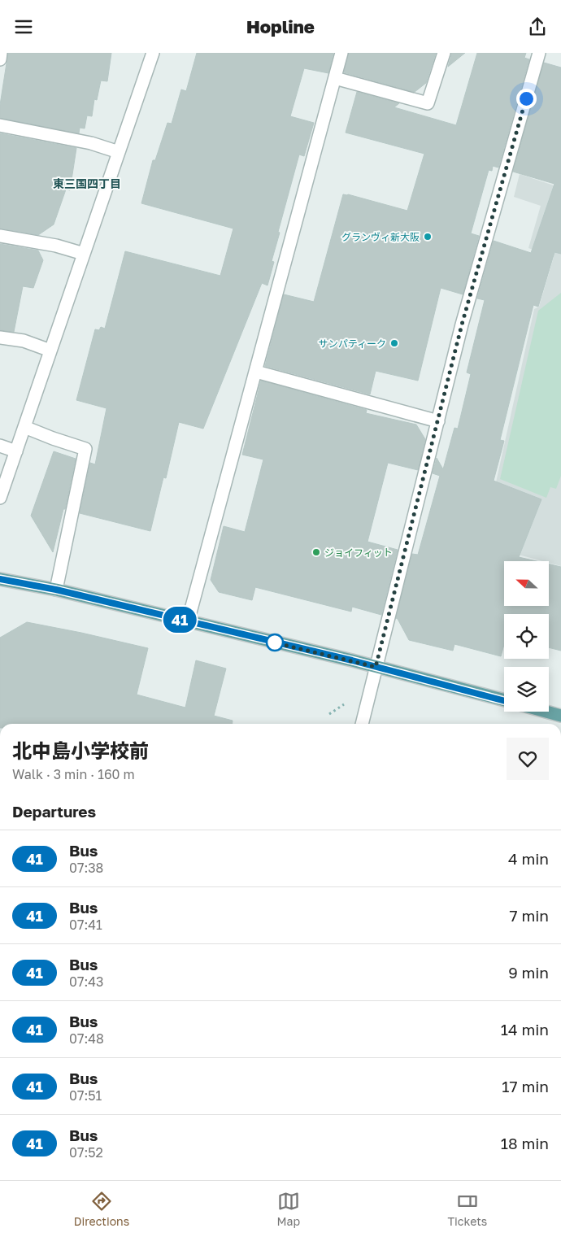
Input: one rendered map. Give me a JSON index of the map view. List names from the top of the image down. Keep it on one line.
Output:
{"districts":["東三国四丁目"],"places":["グランヴィ新大阪","サンパティーク","ジョイフィット"],"lines":["bus line 41"],"north":"left","page":{"header":"Hopline","on_map":"41","heading":[["北中島小学校前","Walk · 3 min · 160 m"],"Departures"],"list":[{"mark":"41","name":"Bus","note":"07:38","value":"4 min"},{"mark":"41","name":"Bus","note":"07:41","value":"7 min"},{"mark":"41","name":"Bus","note":"07:43","value":"9 min"},{"mark":"41","name":"Bus","note":"07:48","value":"14 min"},{"mark":"41","name":"Bus","note":"07:51","value":"17 min"},{"mark":"41","name":"Bus","note":"07:52","value":"18 min"}],"tabs":["Directions","Map","Tickets"]}}
